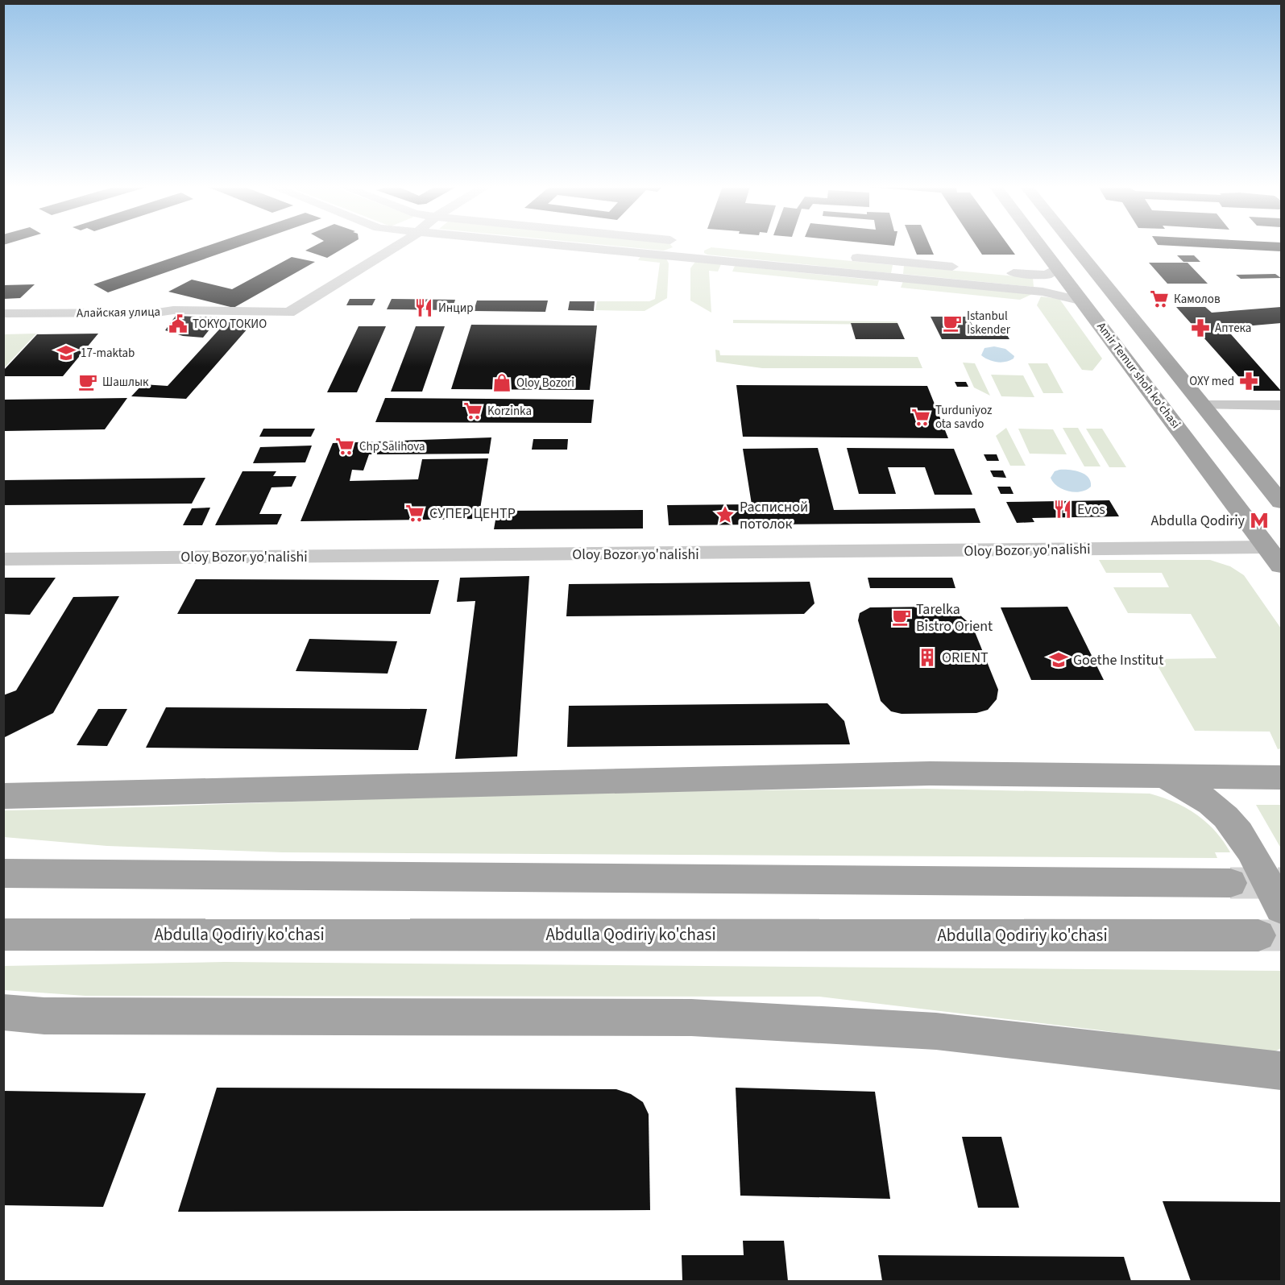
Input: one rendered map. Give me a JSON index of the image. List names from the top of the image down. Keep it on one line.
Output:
{"streets":{"main road":["Amir Temur shoh ko'chasi","Abdulla Qodiriy ko'chasi"],"street":["Алайская улица","Oloy Bozor yo'nalishi"]},"crossings":[["Amir Temur shoh ko'chasi","Oloy Bozor yo'nalishi"]],"places":{"supermarket":["Камолов","Korzinka","Turduniyoz ota savdo","Chp Salihova","СУПЕР ЦЕНТР"],"restaurant":["Инцир","Evos"],"cafe":["Istanbul Iskender","Шашлык","Tarelka Bistro Orient"],"public building":["TOKYO ТОКИО"],"pharmacy":["Аптека","OXY med"],"school or university":["17-maktab","Goethe Institut"],"shop":["Oloy Bozori"],"place":["Расписной потолок"],"metro station":["Abdulla Qodiriy"],"building":["ORIENT"]}}
